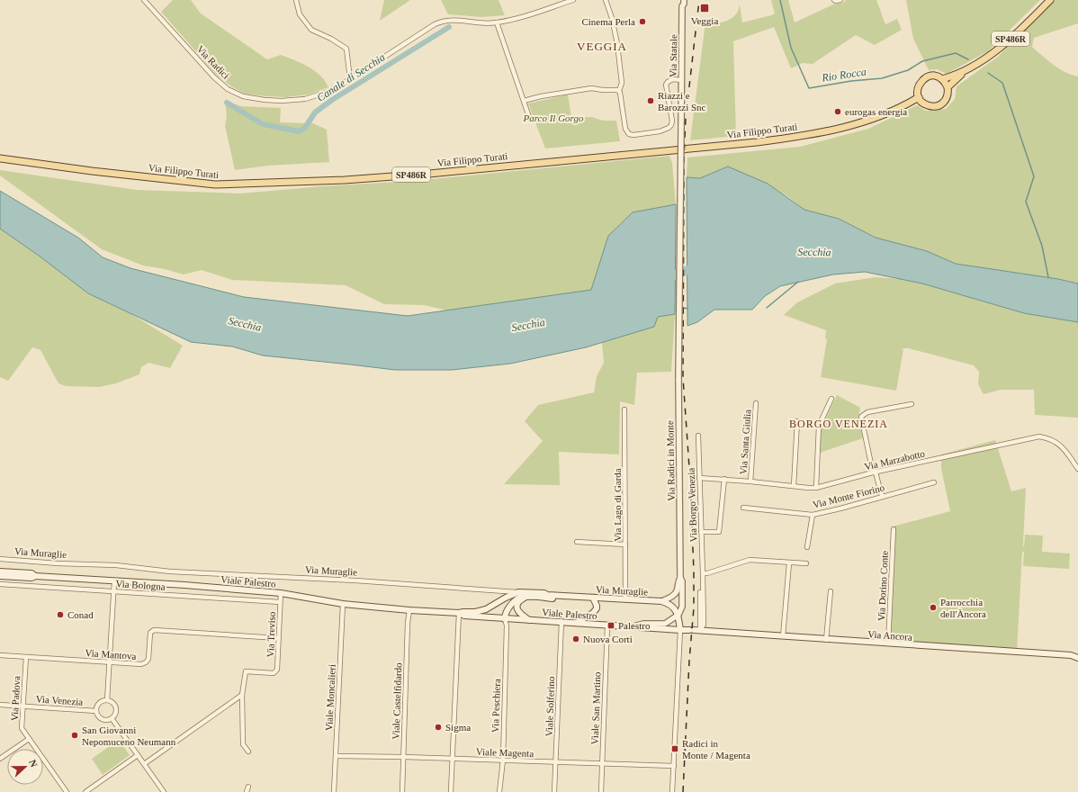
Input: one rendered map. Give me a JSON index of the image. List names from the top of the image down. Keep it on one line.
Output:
{"streets":{"main road":["SP486R","Via Filippo Turati","Via Radici in Monte","Via Muraglie","Viale Palestro","Via Ancora"],"street":["Via Statale","Via Radici","Via Santa Giulia","Via Marzabotto","Via Monte Fiorino","Via Lago di Garda","Via Borgo Venezia","Via Bologna","Via Dorino Conte","Via Treviso","Via Mantova","Viale Moncalieri","Via Padova","Via Venezia","Viale Castelfidardo","Via Peschiera","Viale Solferino","Viale San Martino","Viale Magenta"]},"crossings":[["SP486R","Via Filippo Turati"],["Via Statale","Via Radici in Monte"],["Via Santa Giulia","Via Marzabotto"],["Via Marzabotto","Via Borgo Venezia"],["Via Radici in Monte","Via Muraglie"],["Via Radici in Monte","Viale Palestro"],["Via Radici in Monte","Viale Magenta"],["Via Lago di Garda","Via Muraglie"],["Via Borgo Venezia","Via Ancora"],["Via Muraglie","Viale Palestro"],["Viale Palestro","Via Treviso"],["Viale Palestro","Via Ancora"],["Viale Palestro","Viale Moncalieri"],["Viale Palestro","Viale Castelfidardo"],["Viale Palestro","Via Peschiera"],["Viale Palestro","Viale Solferino"],["Viale Palestro","Viale San Martino"],["Via Bologna","Via Treviso"],["Via Dorino Conte","Via Ancora"],["Via Treviso","Via Mantova"],["Via Mantova","Via Padova"],["Viale Moncalieri","Viale Magenta"],["Via Padova","Via Venezia"],["Viale Castelfidardo","Viale Magenta"],["Via Peschiera","Viale Magenta"],["Viale Solferino","Viale Magenta"],["Viale San Martino","Viale Magenta"]],"districts":["VEGGIA","BORGO VENEZIA"],"water":["Rio Rocca","Canale di Secchia","Secchia"],"parks":["Parco Il Gorgo"],"places":{"transit":["Veggia","Palestro","Radici in Monte / Magenta"],"other":["Cinema Perla","Riazzi e Barozzi Snc","eurogas energia","Parrocchia dell'Àncora","Conad","Nuova Corti","Sigma","San Giovanni Nepomuceno Neumann"]},"north":"right"}
